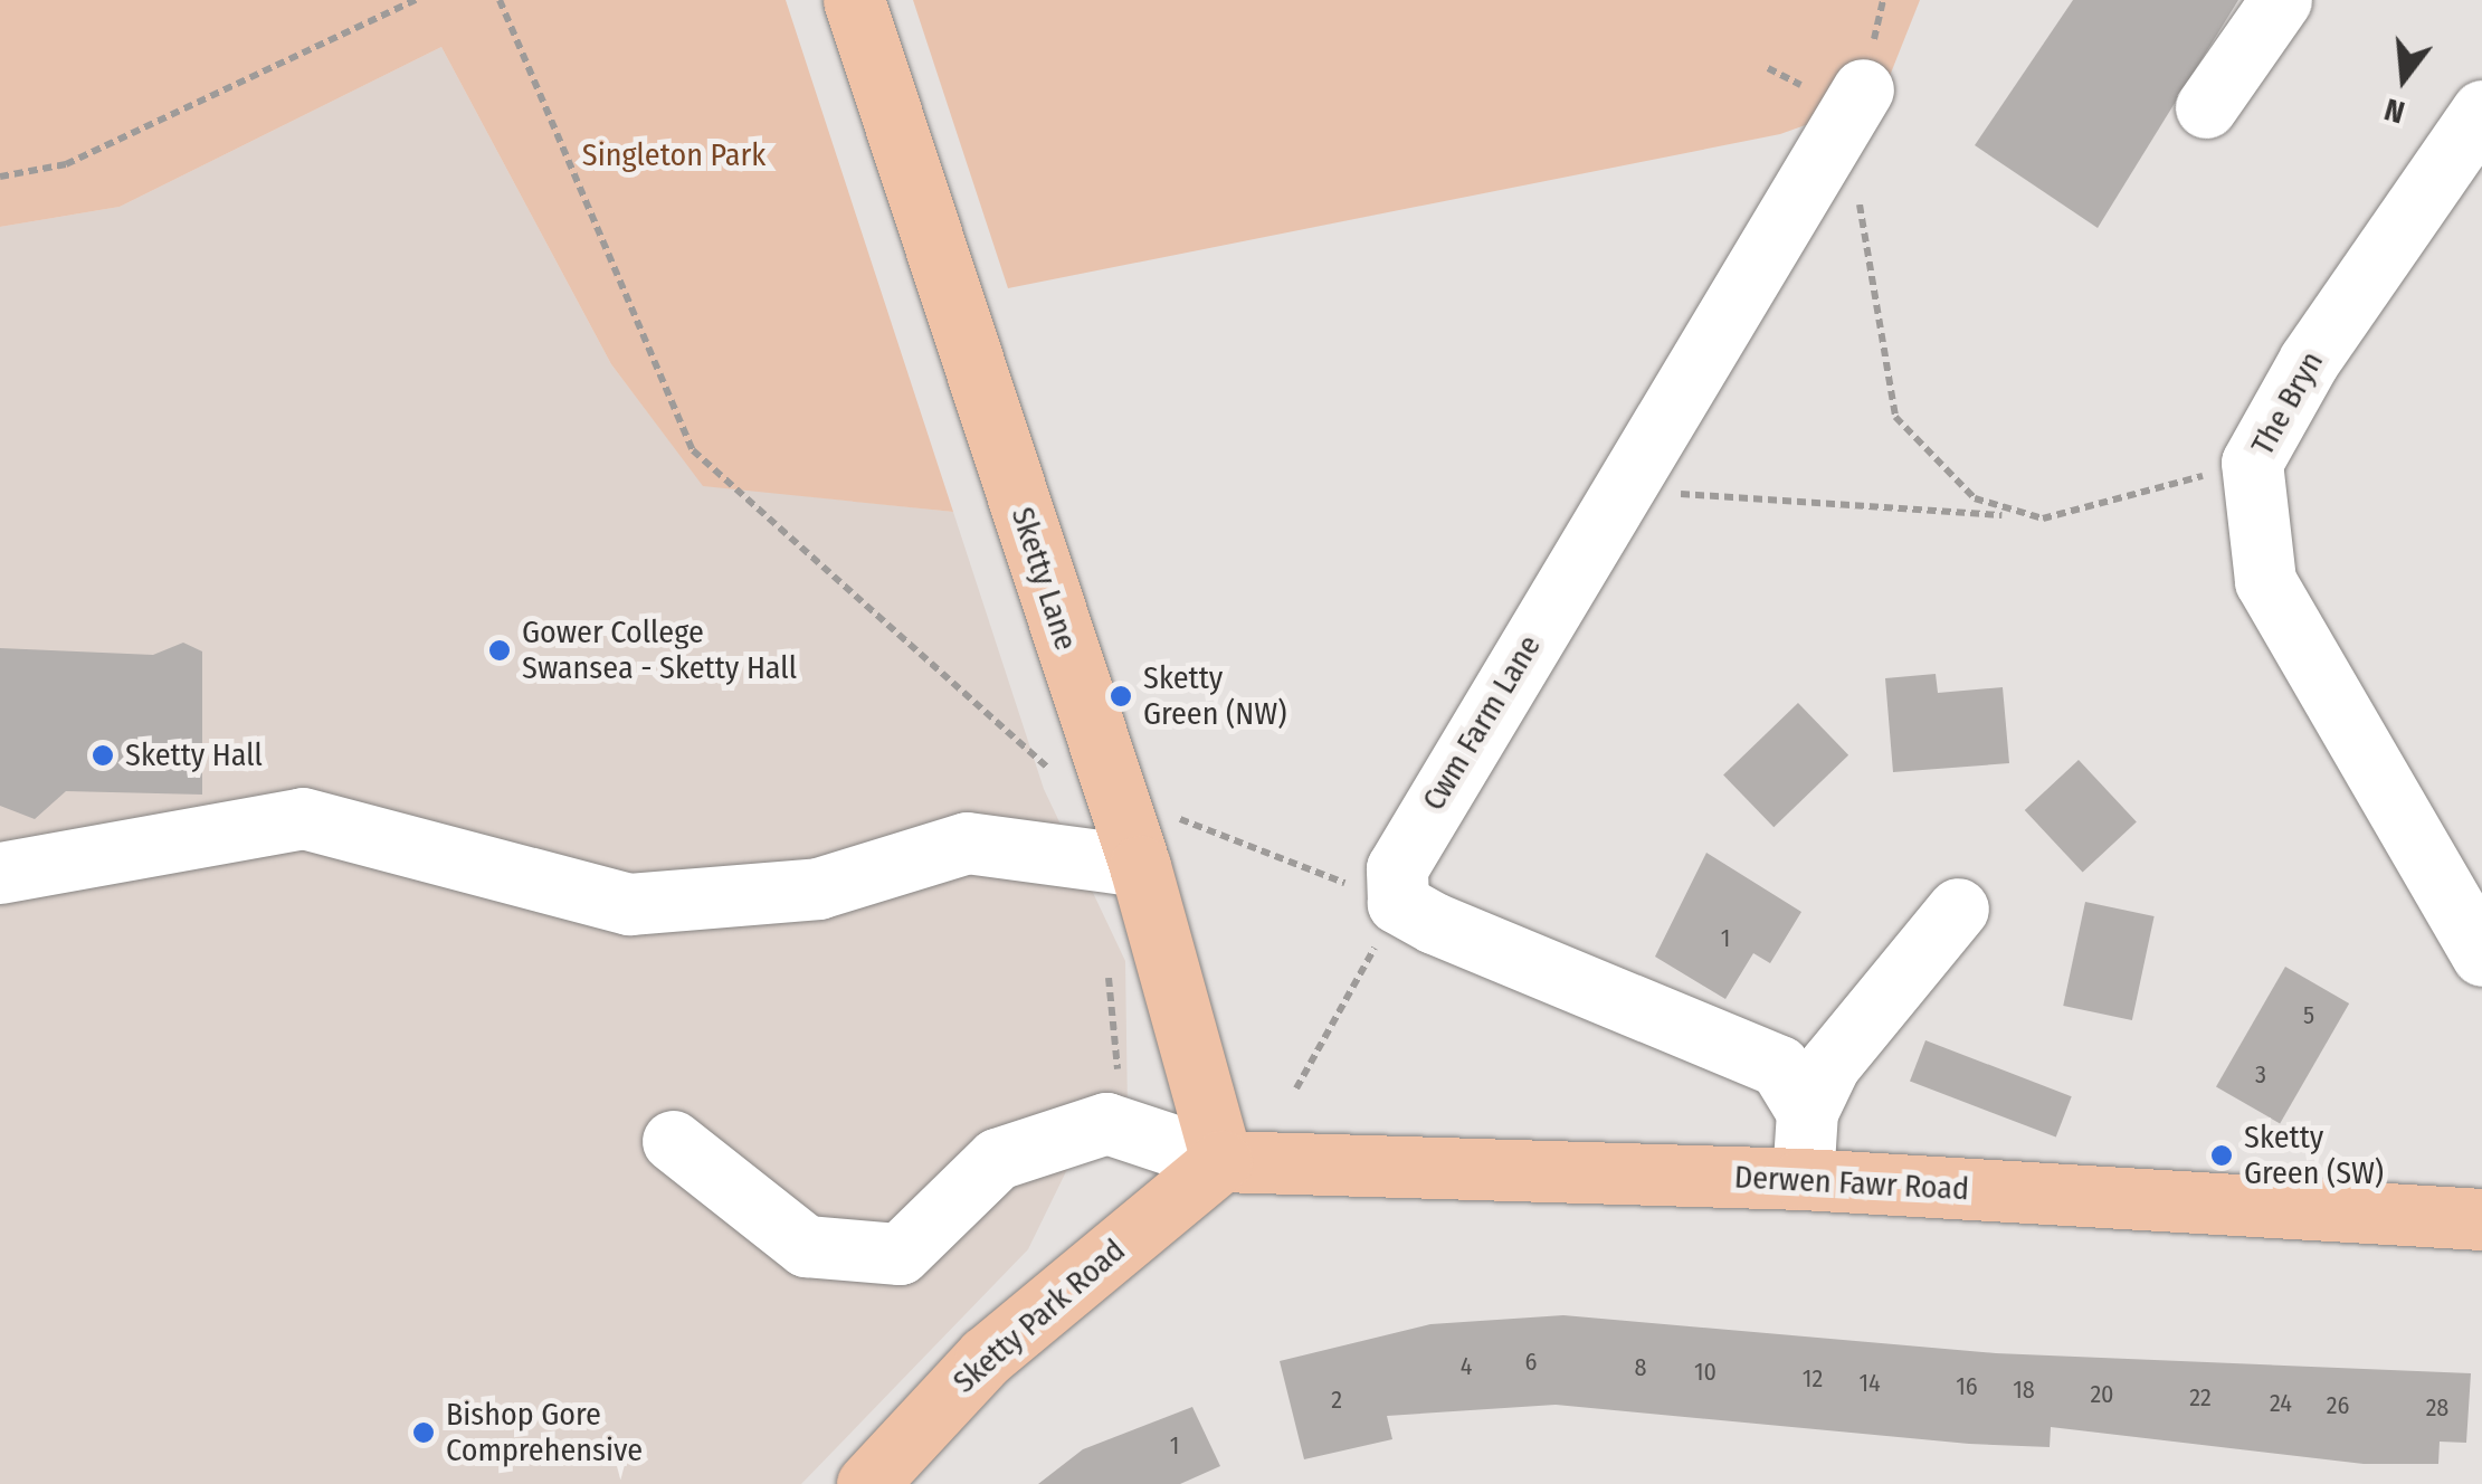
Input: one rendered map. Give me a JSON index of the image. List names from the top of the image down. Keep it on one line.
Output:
{"streets":{"main road":["Sketty Lane","Derwen Fawr Road","Sketty Park Road"],"street":["The Bryn","Cwm Farm Lane"]},"crossings":[["Sketty Lane","Derwen Fawr Road"],["Sketty Lane","Sketty Park Road"],["Derwen Fawr Road","Sketty Park Road"]],"parks":["Singleton Park"],"places":["Gower College Swansea - Sketty Hall","Sketty Green (NW)","Sketty Hall","Sketty Green (SW)","Bishop Gore Comprehensive"],"house_numbers":["1","5","3","6","4","8","10","12","14","16","18","20","22","2","24","26","28","1"],"north":"bottom"}
